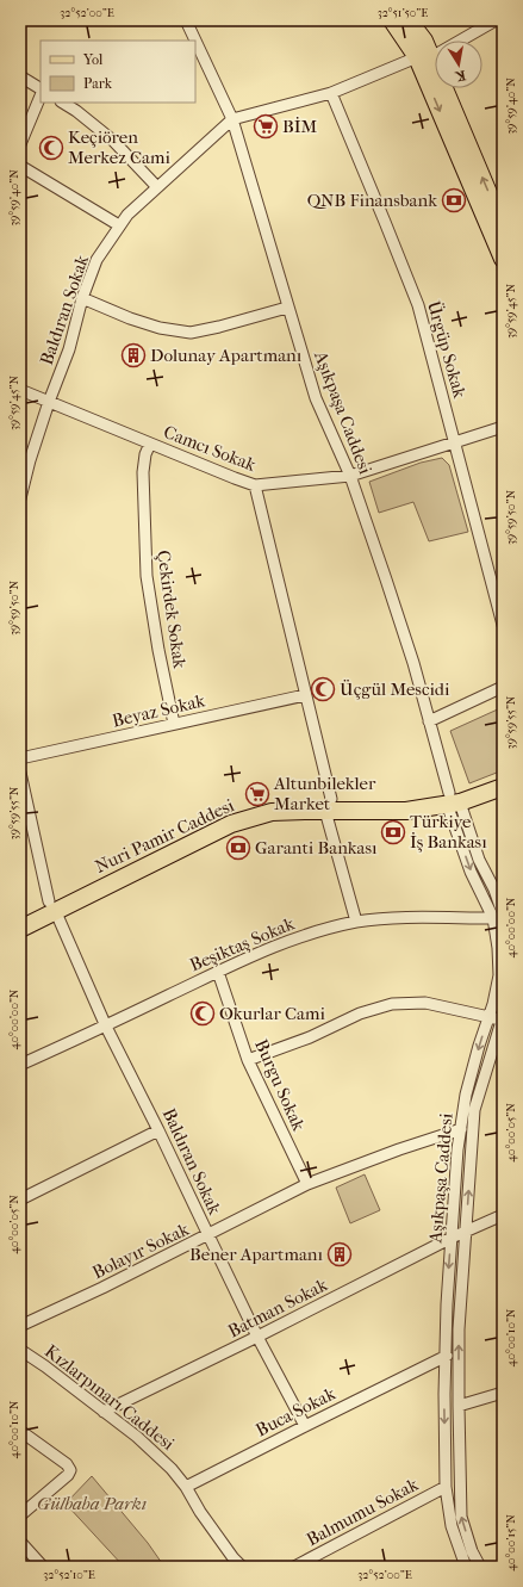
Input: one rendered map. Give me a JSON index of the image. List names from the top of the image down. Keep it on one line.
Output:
{"streets":{"main road":["Nuri Pamir Caddesi"],"street":["Baldıran Sokak","Ürgüp Sokak","Aşıkpaşa Caddesi","Camcı Sokak","Çekirdek Sokak","Beyaz Sokak","Beşiktaş Sokak","Burgu Sokak","Bolayır Sokak","Batman Sokak","Kızlarpınarı Caddesi","Buca Sokak","Balmumu Sokak"]},"crossings":[["Baldıran Sokak","Ürgüp Sokak"],["Baldıran Sokak","Aşıkpaşa Caddesi"],["Baldıran Sokak","Camcı Sokak"],["Baldıran Sokak","Nuri Pamir Caddesi"],["Baldıran Sokak","Beşiktaş Sokak"],["Baldıran Sokak","Bolayır Sokak"],["Baldıran Sokak","Batman Sokak"],["Baldıran Sokak","Buca Sokak"],["Ürgüp Sokak","Camcı Sokak"],["Aşıkpaşa Caddesi","Camcı Sokak"],["Aşıkpaşa Caddesi","Nuri Pamir Caddesi"],["Aşıkpaşa Caddesi","Beşiktaş Sokak"],["Aşıkpaşa Caddesi","Bolayır Sokak"],["Aşıkpaşa Caddesi","Batman Sokak"],["Aşıkpaşa Caddesi","Buca Sokak"],["Aşıkpaşa Caddesi","Balmumu Sokak"],["Camcı Sokak","Çekirdek Sokak"],["Çekirdek Sokak","Beyaz Sokak"],["Beşiktaş Sokak","Burgu Sokak"],["Burgu Sokak","Bolayır Sokak"],["Batman Sokak","Kızlarpınarı Caddesi"],["Kızlarpınarı Caddesi","Buca Sokak"]],"parks":["Gülbaba Parkı"],"places":{"supermarket":["BİM","Altunbilekler Market"],"mosque":["Keçiören Merkez Cami","Üçgül Mescidi","Okurlar Cami"],"bank":["QNB Finansbank","Türkiye İş Bankası","Garanti Bankası"],"building":["Dolunay Apartmanı","Bener Apartmanı"]},"legend":["Yol","Park"],"north":"bottom","coordinates":["32°52'00\"E","32°51'50\"E","39°59'40\"N","39°59'45\"N","39°59'50\"N","39°59'55\"N","40°00'00\"N","40°00'05\"N","40°00'10\"N","40°00'15\"N","32°52'10\"E"]}
